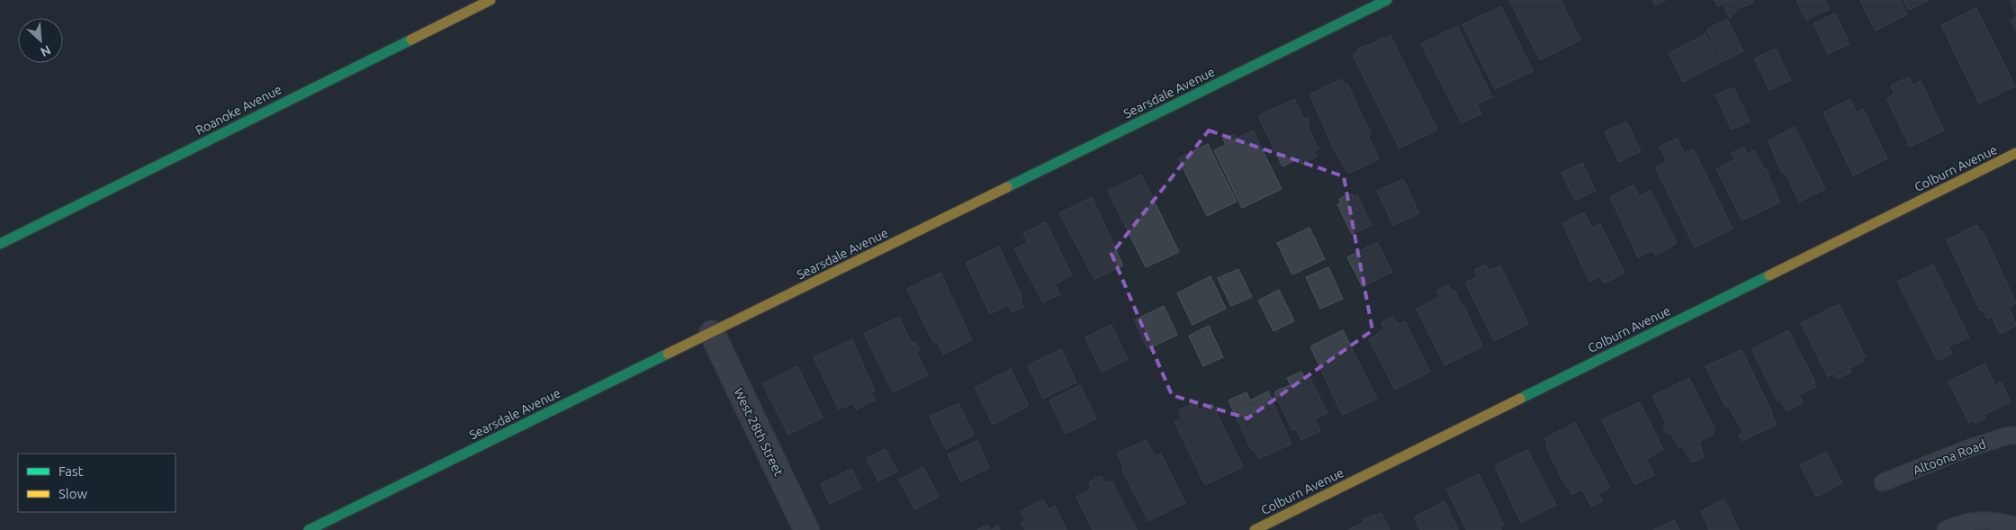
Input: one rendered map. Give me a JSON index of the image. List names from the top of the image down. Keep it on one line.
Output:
{"streets":{"street":["Searsdale Avenue","Roanoke Avenue","Colburn Avenue","West 28th Street"],"lane":["Altoona Road"]},"crossings":[["Searsdale Avenue","West 28th Street"]],"legend":["Fast","Slow"],"north":"bottom right"}
